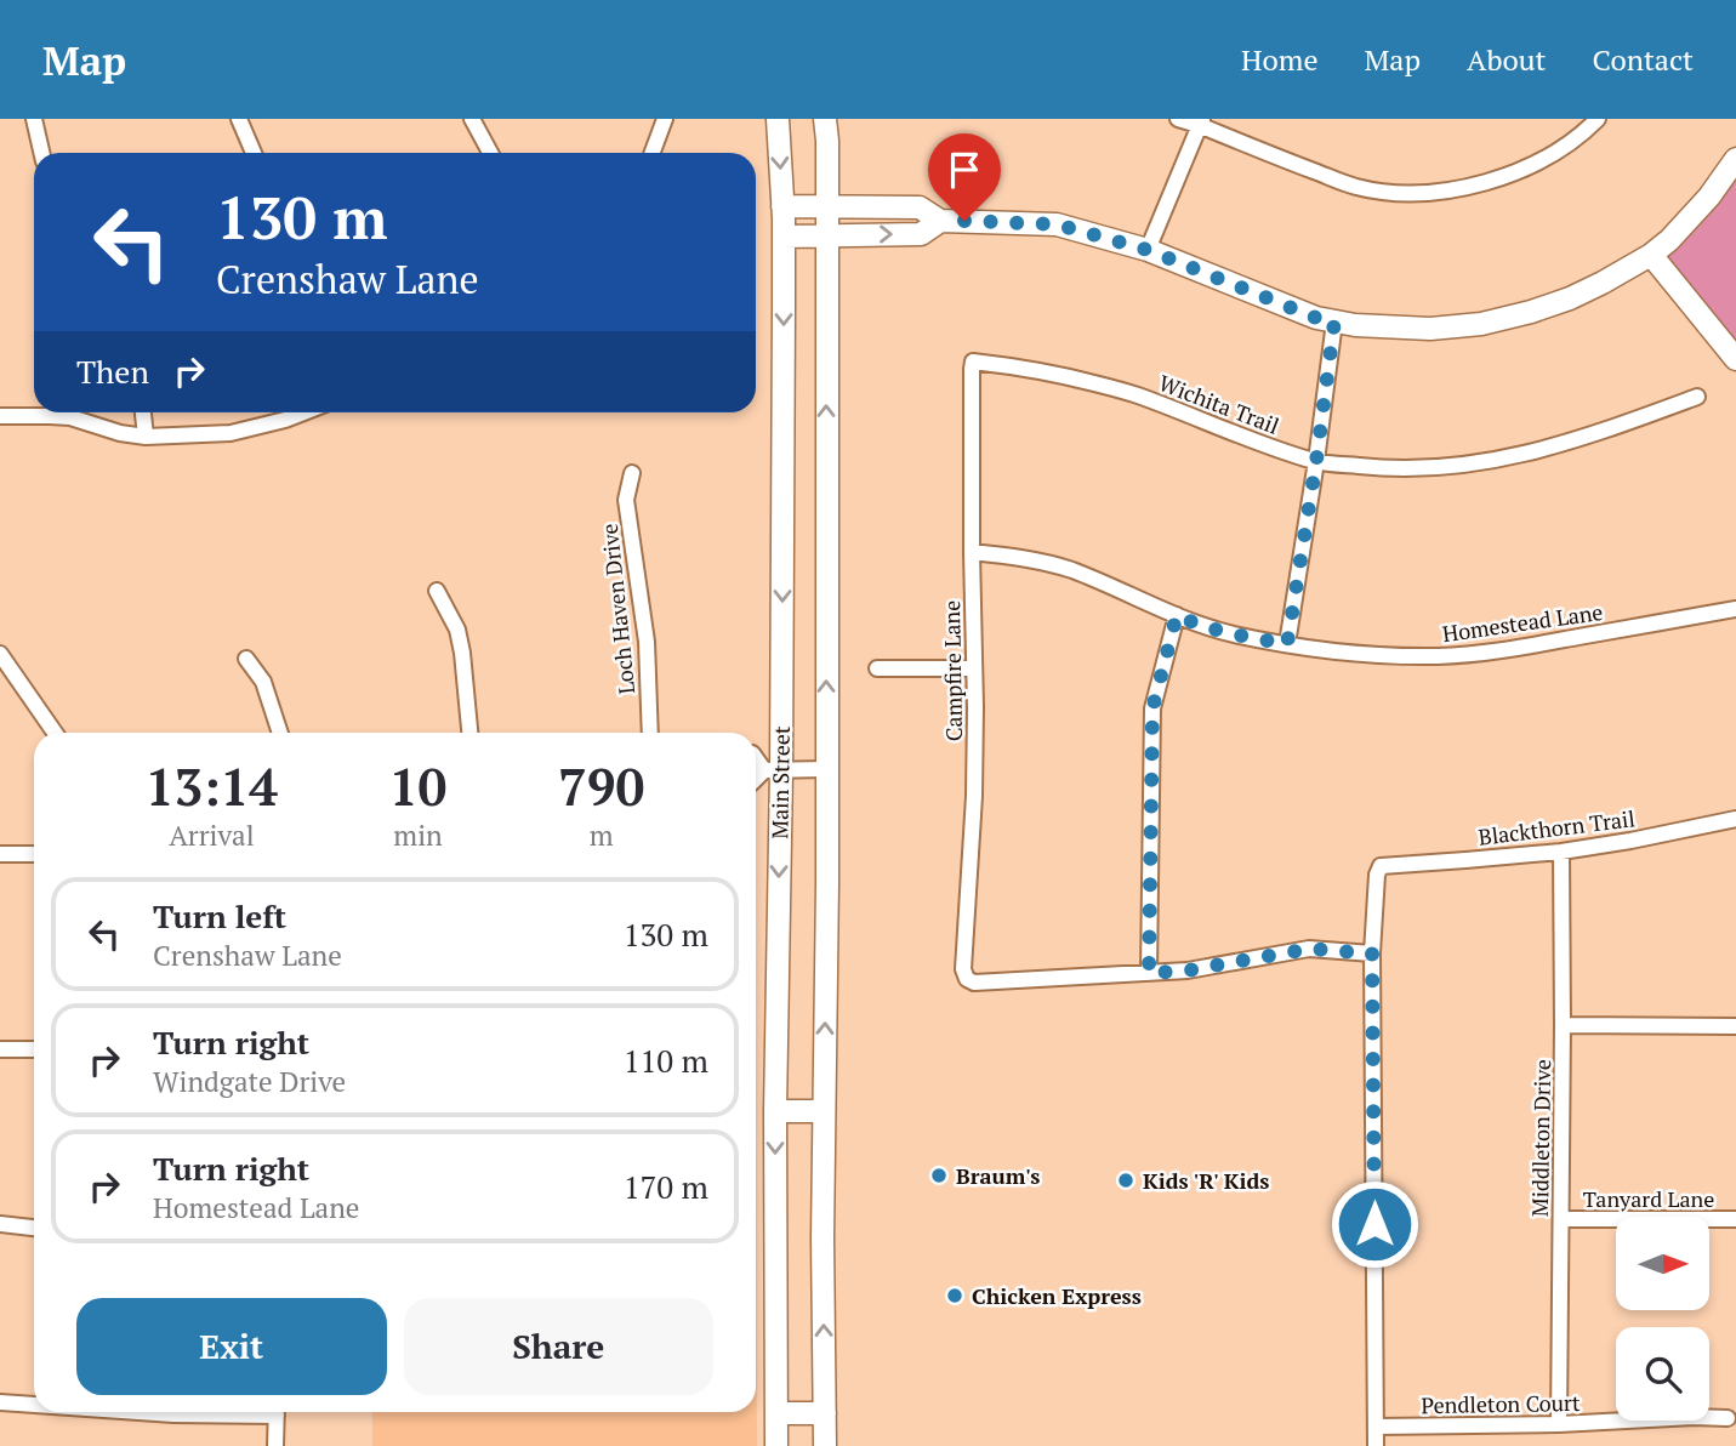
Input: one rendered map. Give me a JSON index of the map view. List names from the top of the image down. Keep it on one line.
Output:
{"streets":{"main road":["Main Street"],"street":["Wichita Trail","Loch Haven Drive","Homestead Lane","Campfire Lane","Blackthorn Trail","Middleton Drive","Tanyard Lane","Pendleton Court"]},"crossings":[["Wichita Trail","Campfire Lane"],["Homestead Lane","Campfire Lane"],["Blackthorn Trail","Middleton Drive"],["Middleton Drive","Tanyard Lane"],["Middleton Drive","Pendleton Court"]],"places":["Braum's","Kids 'R' Kids","Chicken Express"],"north":"right","page":{"header":"Map","nav":["Home","Map","About","Contact"],"turn":["130 m","Crenshaw Lane"],"then":"Then","eta":["13:14","Arrival","10","min","790","m"],"list":[{"name":"Turn left","note":"Crenshaw Lane","value":"130 m"},{"name":"Turn right","note":"Windgate Drive","value":"110 m"},{"name":"Turn right","note":"Homestead Lane","value":"170 m"}],"buttons":["Exit","Share"]}}
